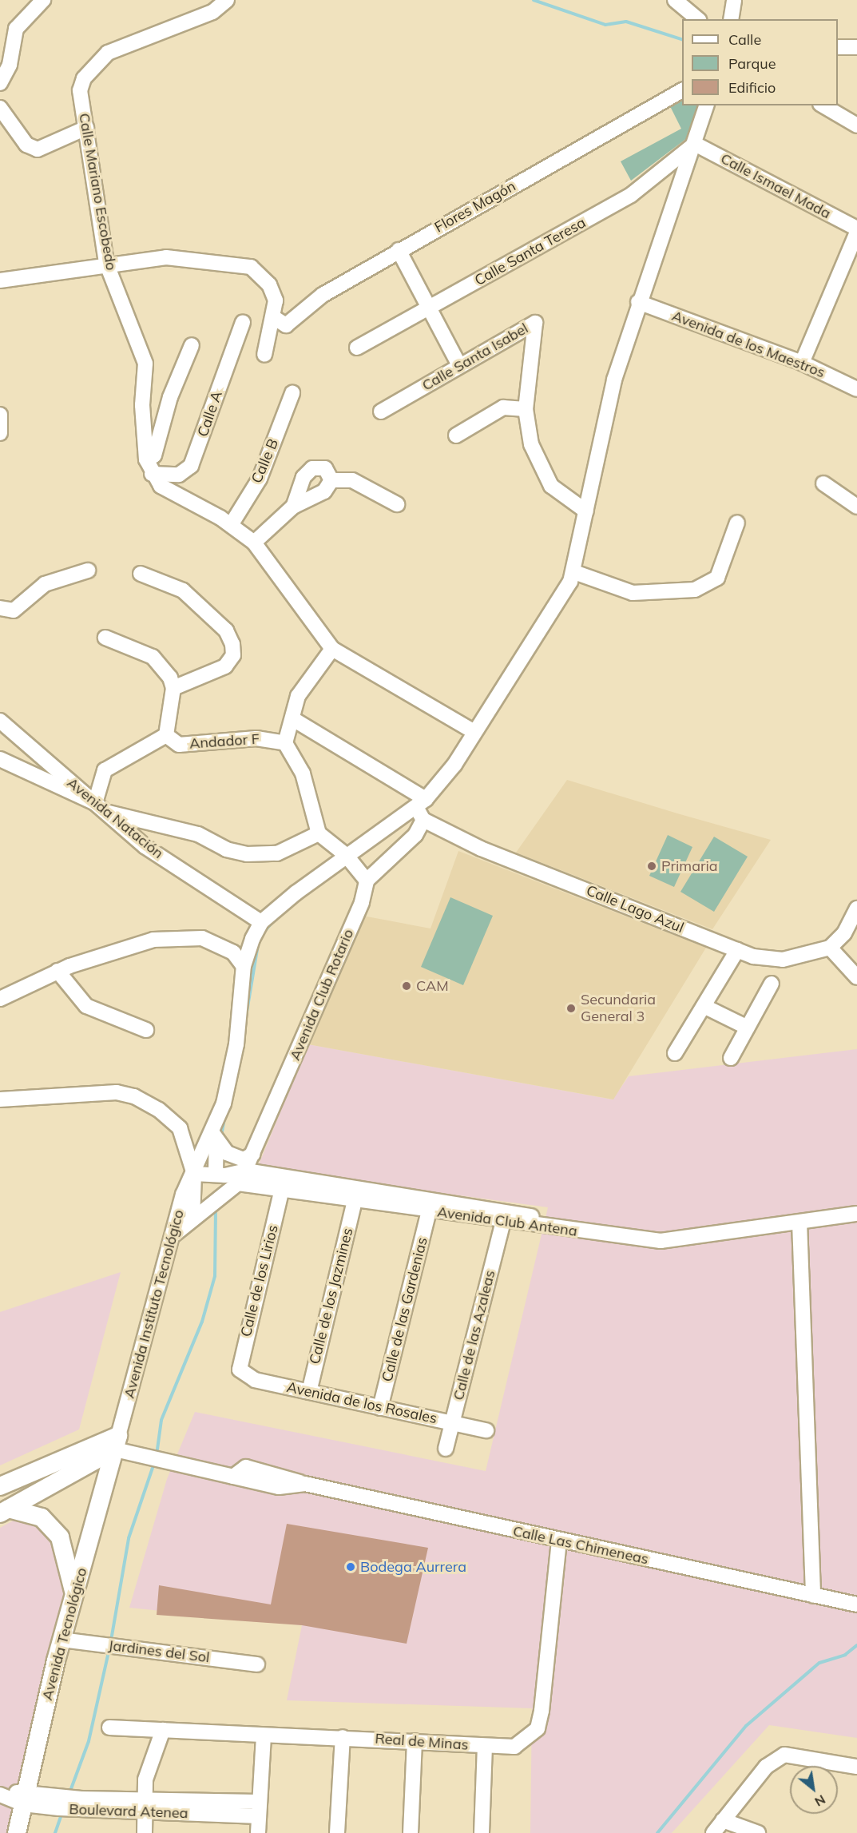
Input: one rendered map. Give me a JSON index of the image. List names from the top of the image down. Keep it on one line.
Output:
{"streets":{"main road":["Avenida Tecnológico"],"street":["Calle Ismael Mada","Calle Mariano Escobedo","Flores Magón","Calle Santa Teresa","Avenida de los Maestros","Calle Santa Isabel","Calle A","Calle B","Andador F","Avenida Natación","Calle Lago Azul","Avenida Club Rotario","Avenida Club Antena","Calle de los Lirios","Calle de los Jazmines","Avenida Instituto Tecnológico","Calle de las Gardenias","Calle de las Azaleas","Avenida de los Rosales","Calle Las Chimeneas","Jardines del Sol","Real de Minas","Boulevard Atenea"]},"crossings":[["Calle Ismael Mada","Calle Santa Teresa"],["Calle Mariano Escobedo","Calle A"],["Calle Mariano Escobedo","Calle B"],["Avenida Club Rotario","Avenida Club Antena"],["Avenida Club Antena","Calle de los Lirios"],["Avenida Club Antena","Calle de los Jazmines"],["Avenida Club Antena","Avenida Instituto Tecnológico"],["Avenida Club Antena","Calle de las Gardenias"],["Avenida Club Antena","Calle de las Azaleas"],["Calle de los Lirios","Avenida de los Rosales"],["Calle de los Jazmines","Avenida de los Rosales"],["Avenida Instituto Tecnológico","Calle Las Chimeneas"],["Avenida Instituto Tecnológico","Avenida Tecnológico"],["Calle de las Gardenias","Avenida de los Rosales"],["Calle de las Azaleas","Avenida de los Rosales"],["Calle Las Chimeneas","Avenida Tecnológico"],["Calle Las Chimeneas","Real de Minas"],["Avenida Tecnológico","Jardines del Sol"],["Avenida Tecnológico","Boulevard Atenea"]],"places":["Primaria","CAM","Secundaria General 3","Bodega Aurrera"],"legend":["Calle","Parque","Edificio"],"north":"bottom right"}
